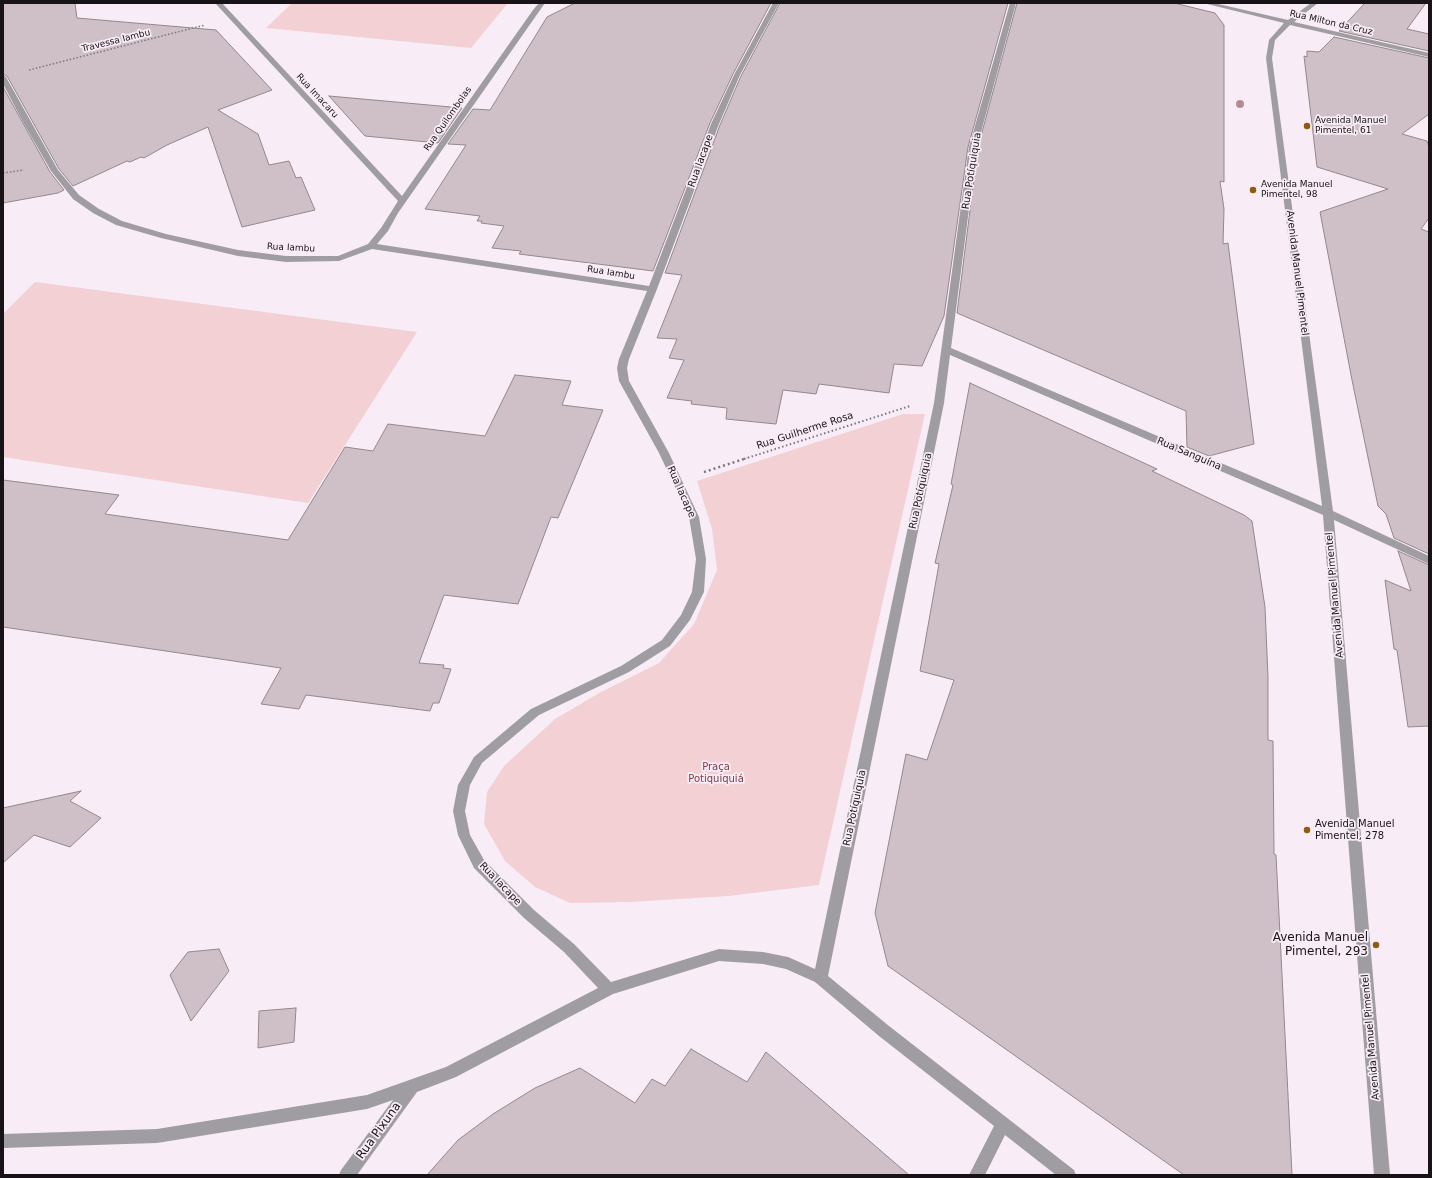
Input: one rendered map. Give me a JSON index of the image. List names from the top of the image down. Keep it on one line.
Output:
{"streets":{"street":["Rua Milton da Cruz","Rua Imacaru","Rua Quilombolas","Rua Iacape","Rua Potíquiquia","Rua Iambu","Avenida Manuel Pimentel","Rua Sanguína","Rua Pixuna"],"path":["Travessa Iambu","Rua Guilherme Rosa"]},"crossings":[["Rua Milton da Cruz","Avenida Manuel Pimentel"],["Travessa Iambu","Rua Imacaru"],["Travessa Iambu","Rua Iambu"],["Rua Imacaru","Rua Quilombolas"],["Rua Quilombolas","Rua Iambu"],["Rua Iacape","Rua Iambu"],["Rua Iacape","Rua Guilherme Rosa"],["Rua Potíquiquia","Rua Guilherme Rosa"],["Rua Potíquiquia","Rua Sanguína"],["Avenida Manuel Pimentel","Rua Sanguína"]],"parks":["Praça Potiquiquiá"],"places":["Avenida Manuel Pimentel, 61","Avenida Manuel Pimentel, 98","Avenida Manuel Pimentel, 278","Avenida Manuel Pimentel, 293"]}
